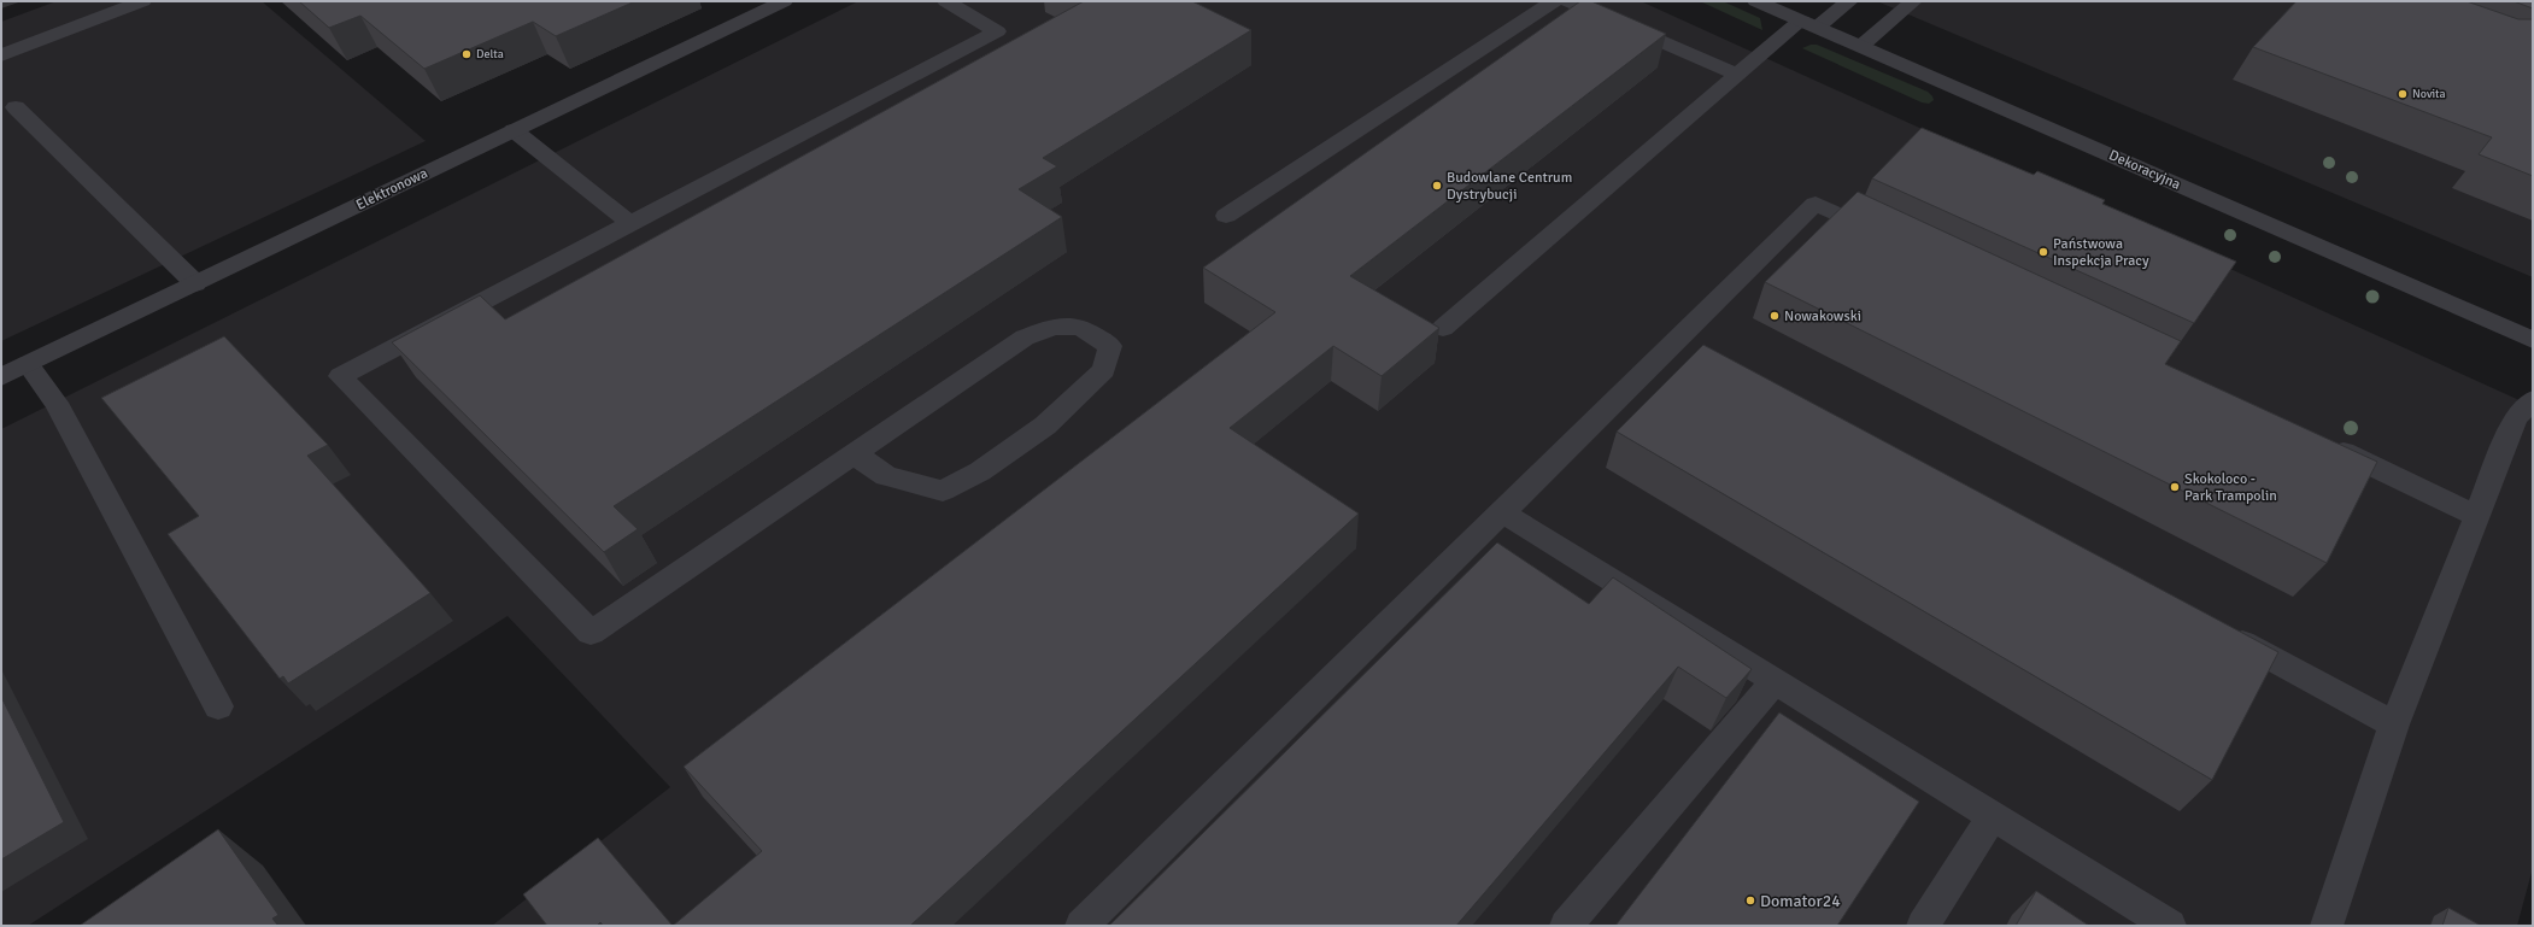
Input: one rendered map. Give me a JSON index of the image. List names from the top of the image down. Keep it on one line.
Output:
{"streets":{"street":["Dekoracyjna","Elektronowa"]},"places":["Delta","Novita","Budowlane Centrum Dystrybucji","Państwowa Inspekcja Pracy","Nowakowski","Skokoloco - Park Trampolin","Domator24"]}
